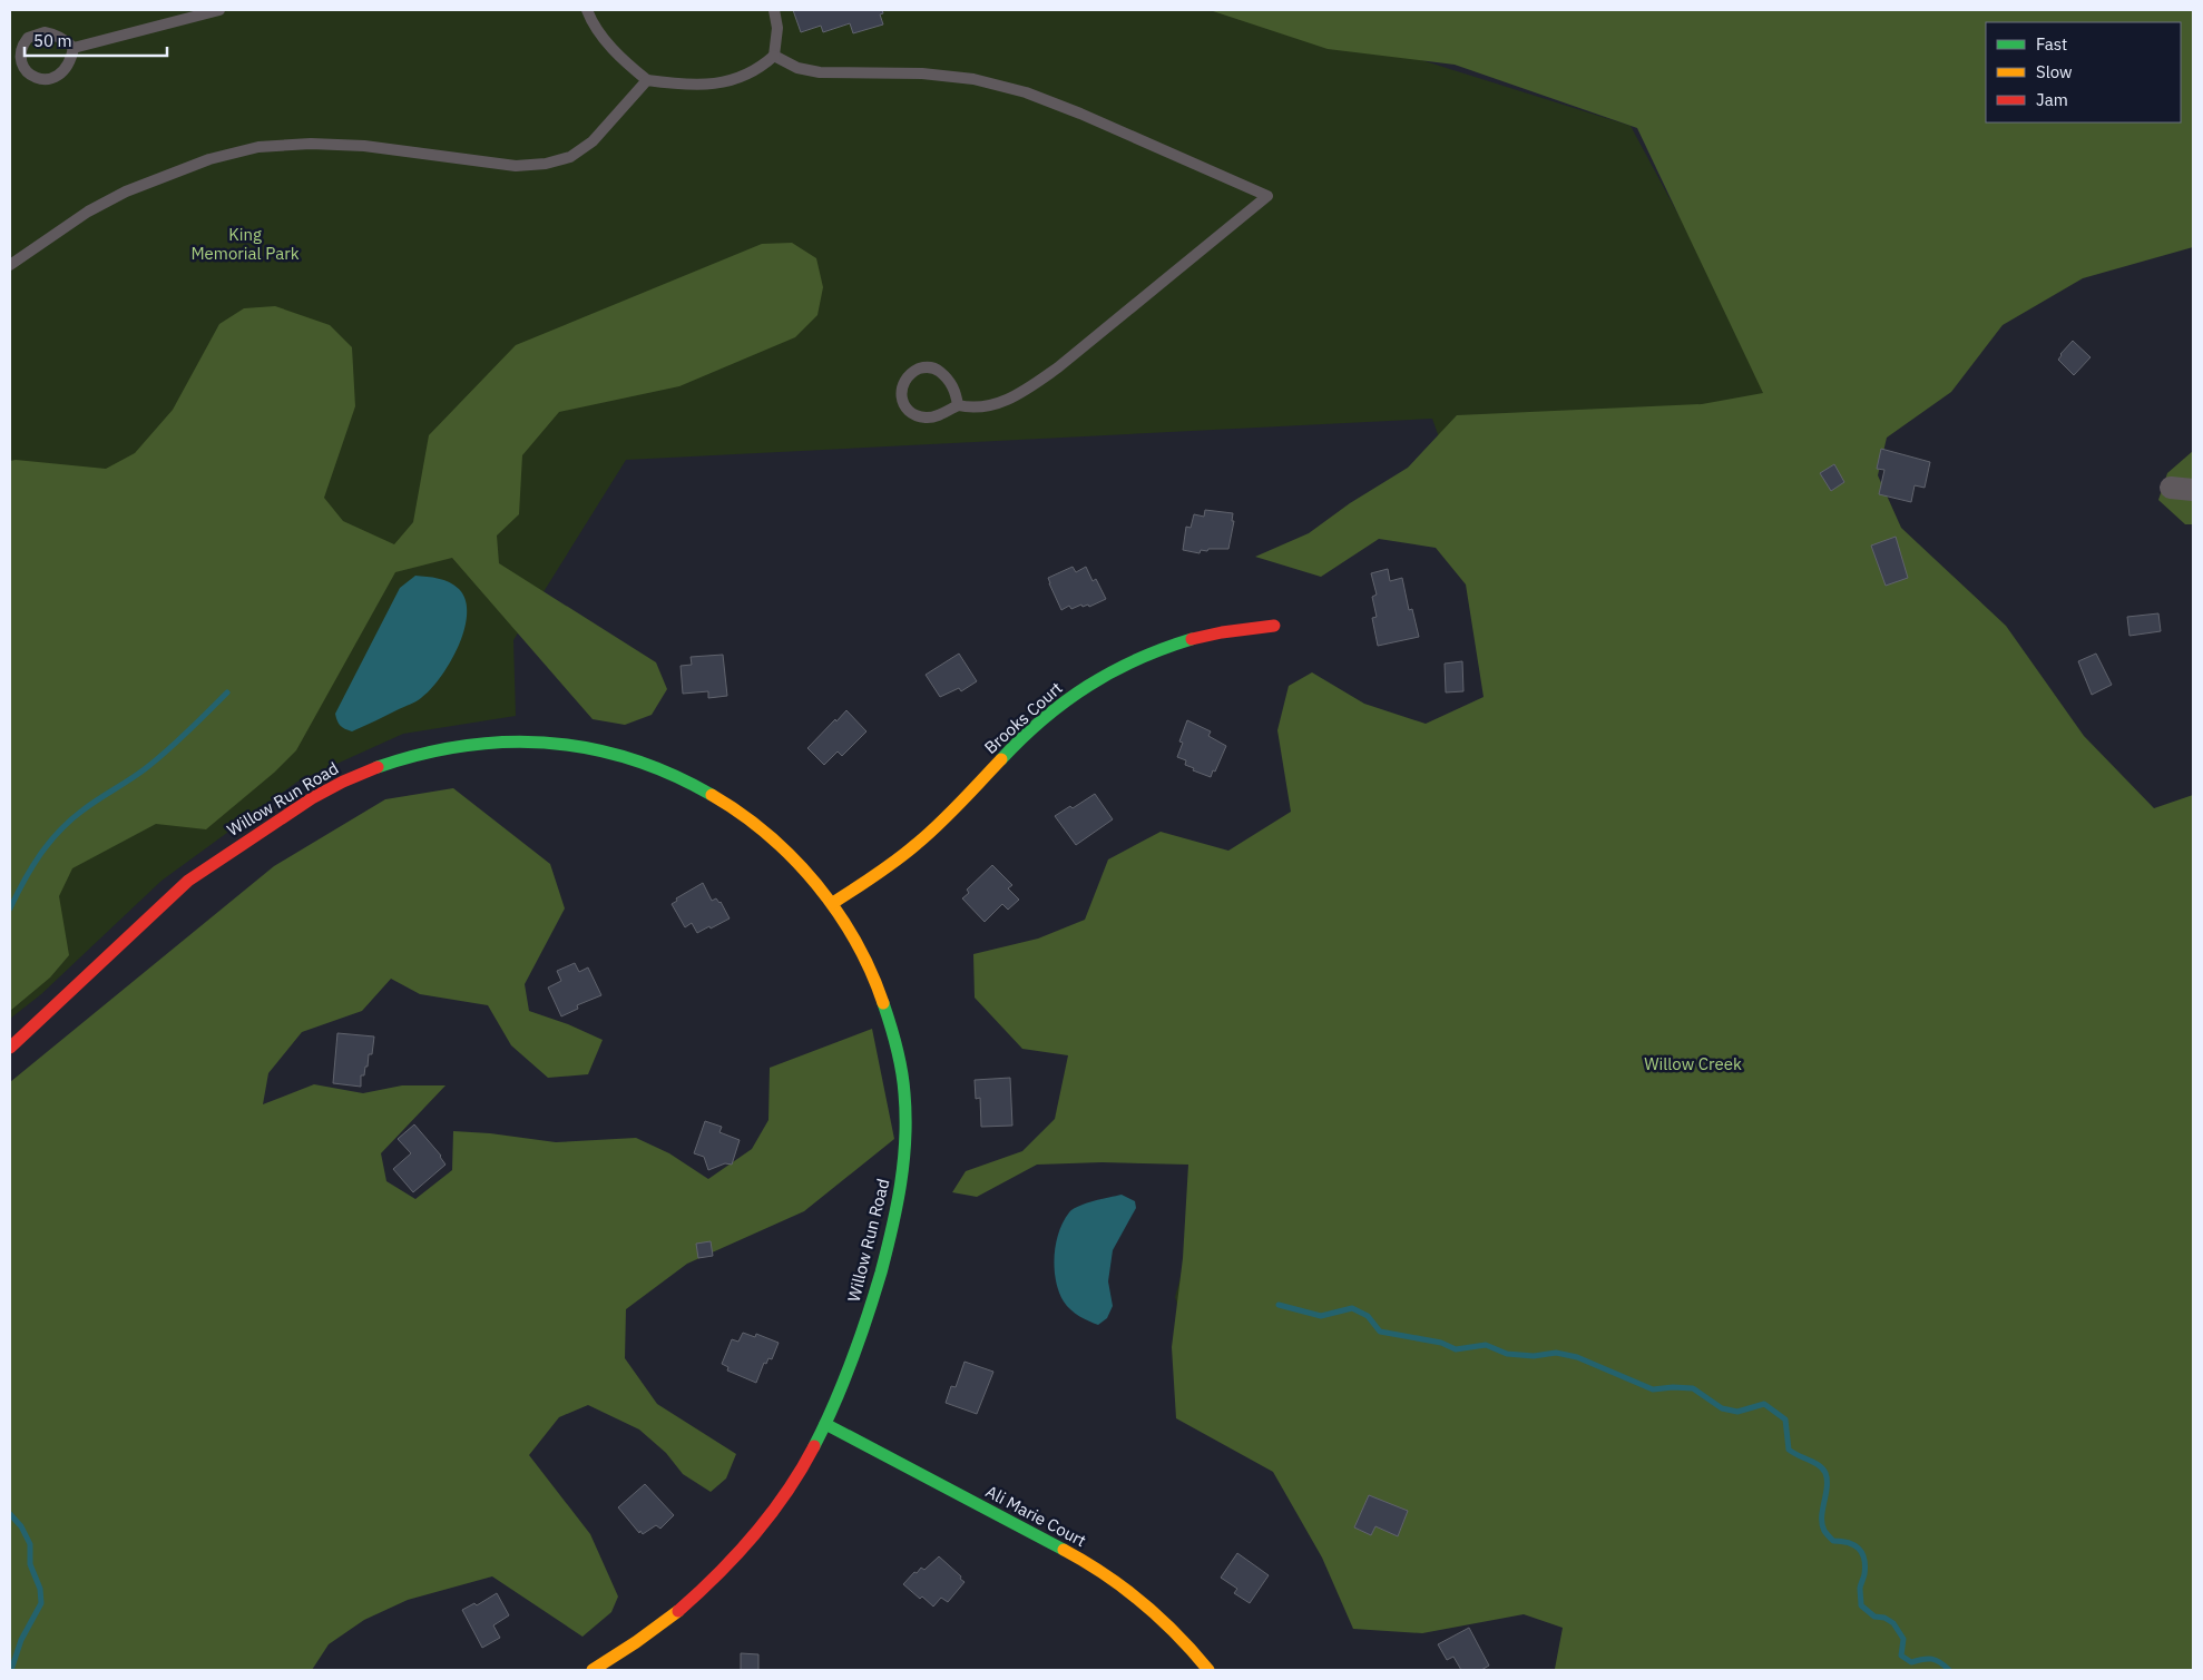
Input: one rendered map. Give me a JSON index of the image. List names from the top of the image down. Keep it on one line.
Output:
{"streets":{"street":["Brooks Court","Willow Run Road","Ali Marie Court"]},"crossings":[["Brooks Court","Willow Run Road"],["Willow Run Road","Ali Marie Court"]],"parks":["King Memorial Park","Willow Creek"],"legend":["Fast","Slow","Jam"],"scale_bar":"50 m"}
